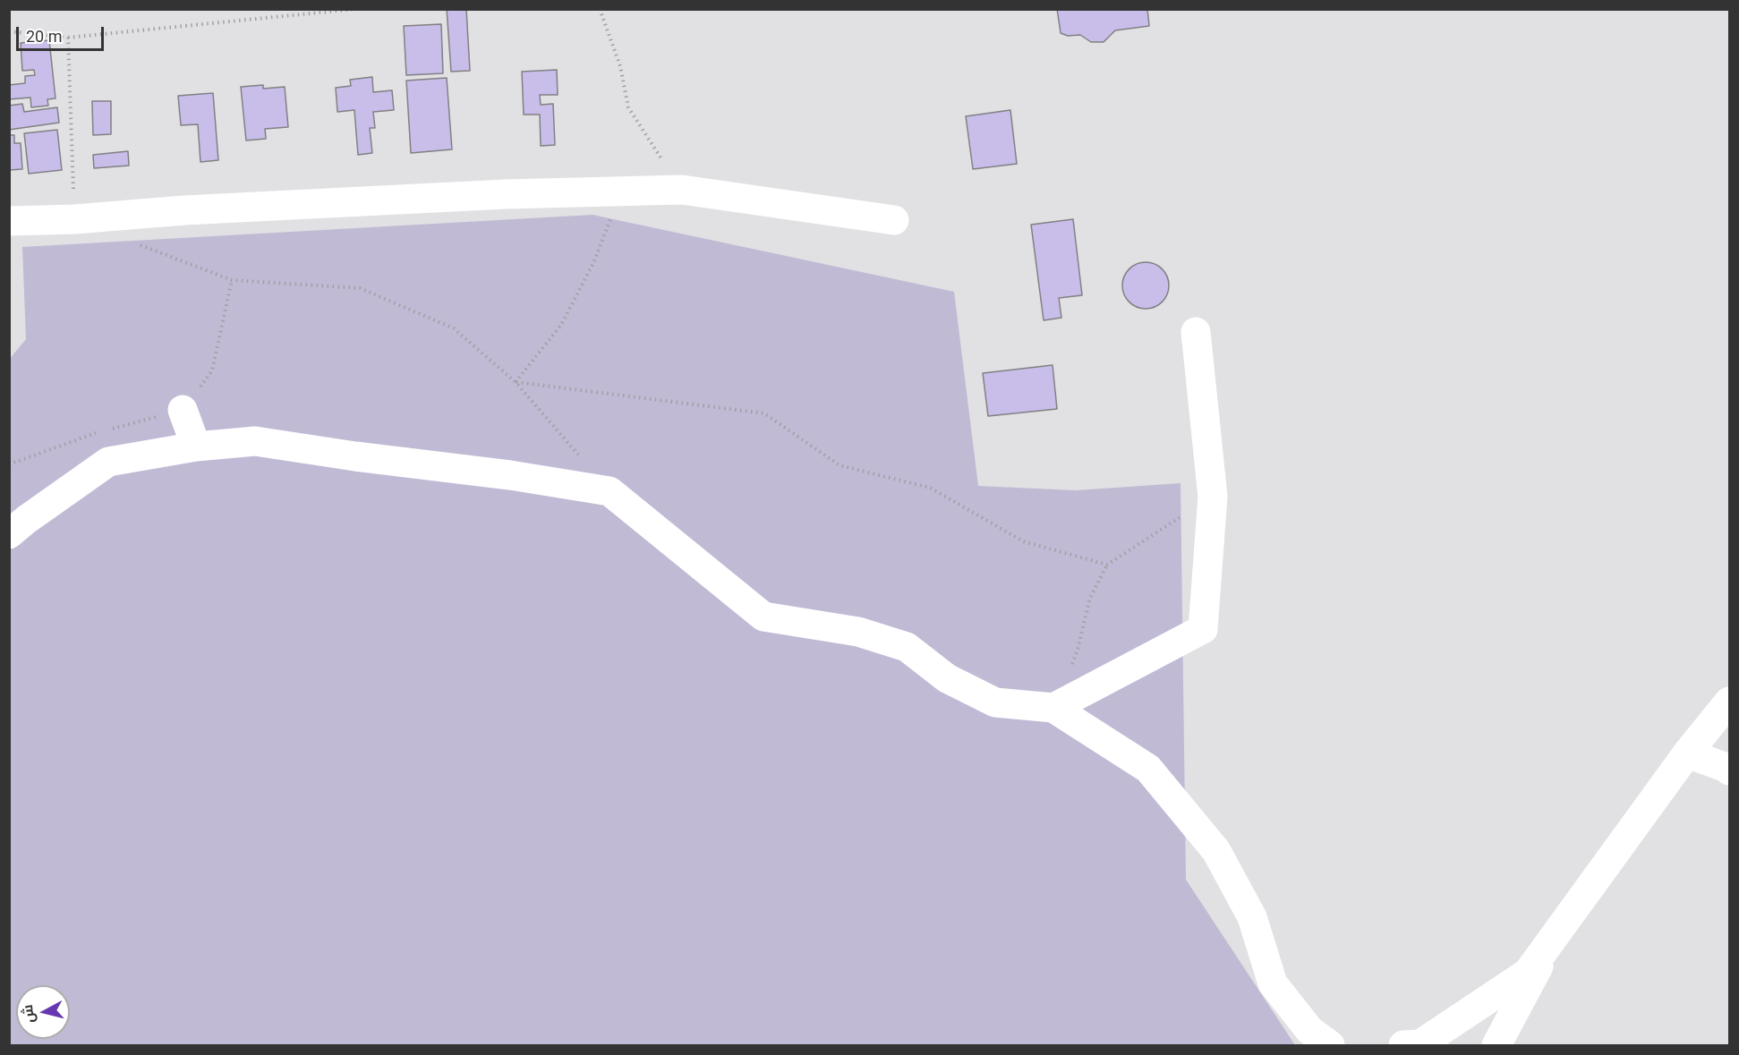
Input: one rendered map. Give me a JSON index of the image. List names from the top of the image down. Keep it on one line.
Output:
{"scale_bar":"20 m","north":"left"}
